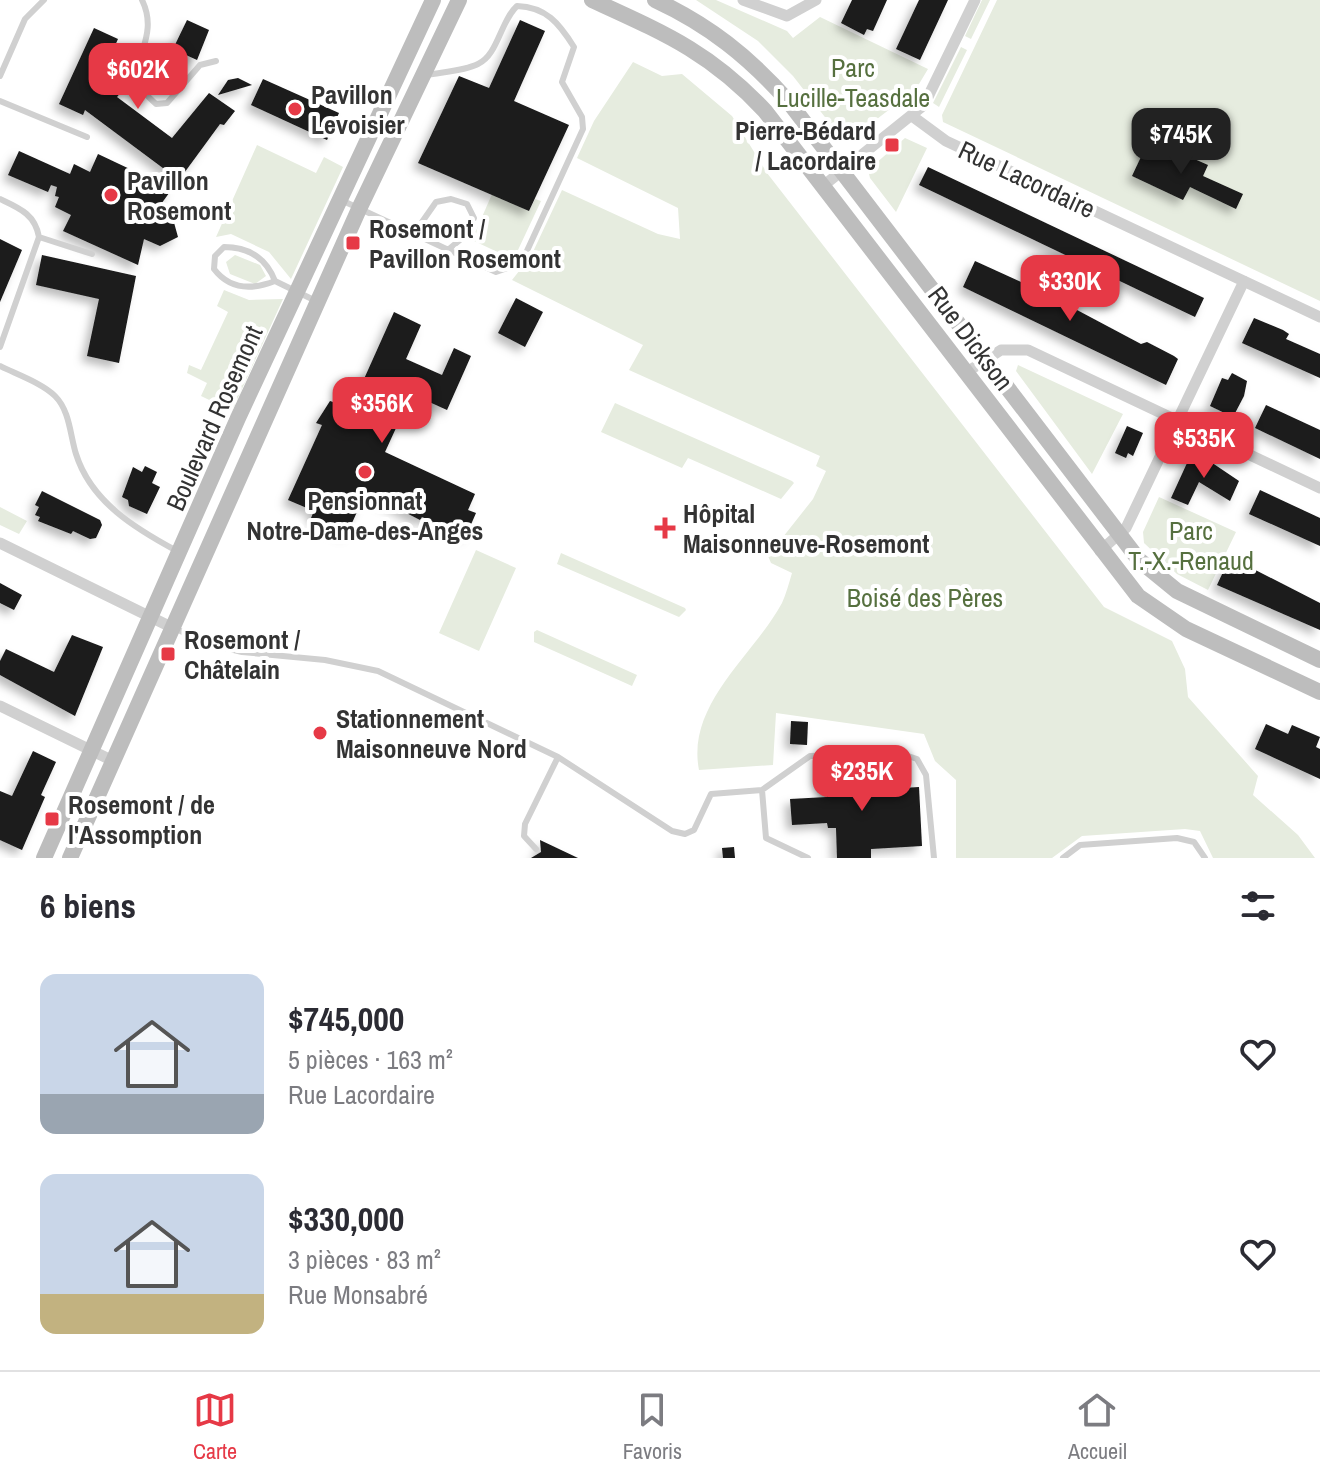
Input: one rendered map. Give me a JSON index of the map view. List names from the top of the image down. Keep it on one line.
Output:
{"streets":{"main road":["Rue Dickson","Boulevard Rosemont"],"street":["Rue Lacordaire"]},"parks":["Parc Lucille-Teasdale","Parc T.-X.-Renaud","Boisé des Pères"],"places":{"other":["Pavillon Levoisier","Pavillon Rosemont","Pensionnat Notre-Dame-des-Anges","Stationnement Maisonneuve Nord"],"transit":["Pierre-Bédard / Lacordaire","Rosemont / Pavillon Rosemont","Rosemont / Châtelain","Rosemont / de l'Assomption"],"health":["Hôpital Maisonneuve-Rosemont"]},"page":{"price":["$602K","$745K","$330K","$356K","$535K","$235K"],"heading":"6 biens","list":[{"name":"$745,000","note":"5 pièces · 163 m² · Rue Lacordaire"},{"name":"$330,000","note":"3 pièces · 83 m² · Rue Monsabré"}],"tabs":["Carte","Favoris","Accueil"]}}
